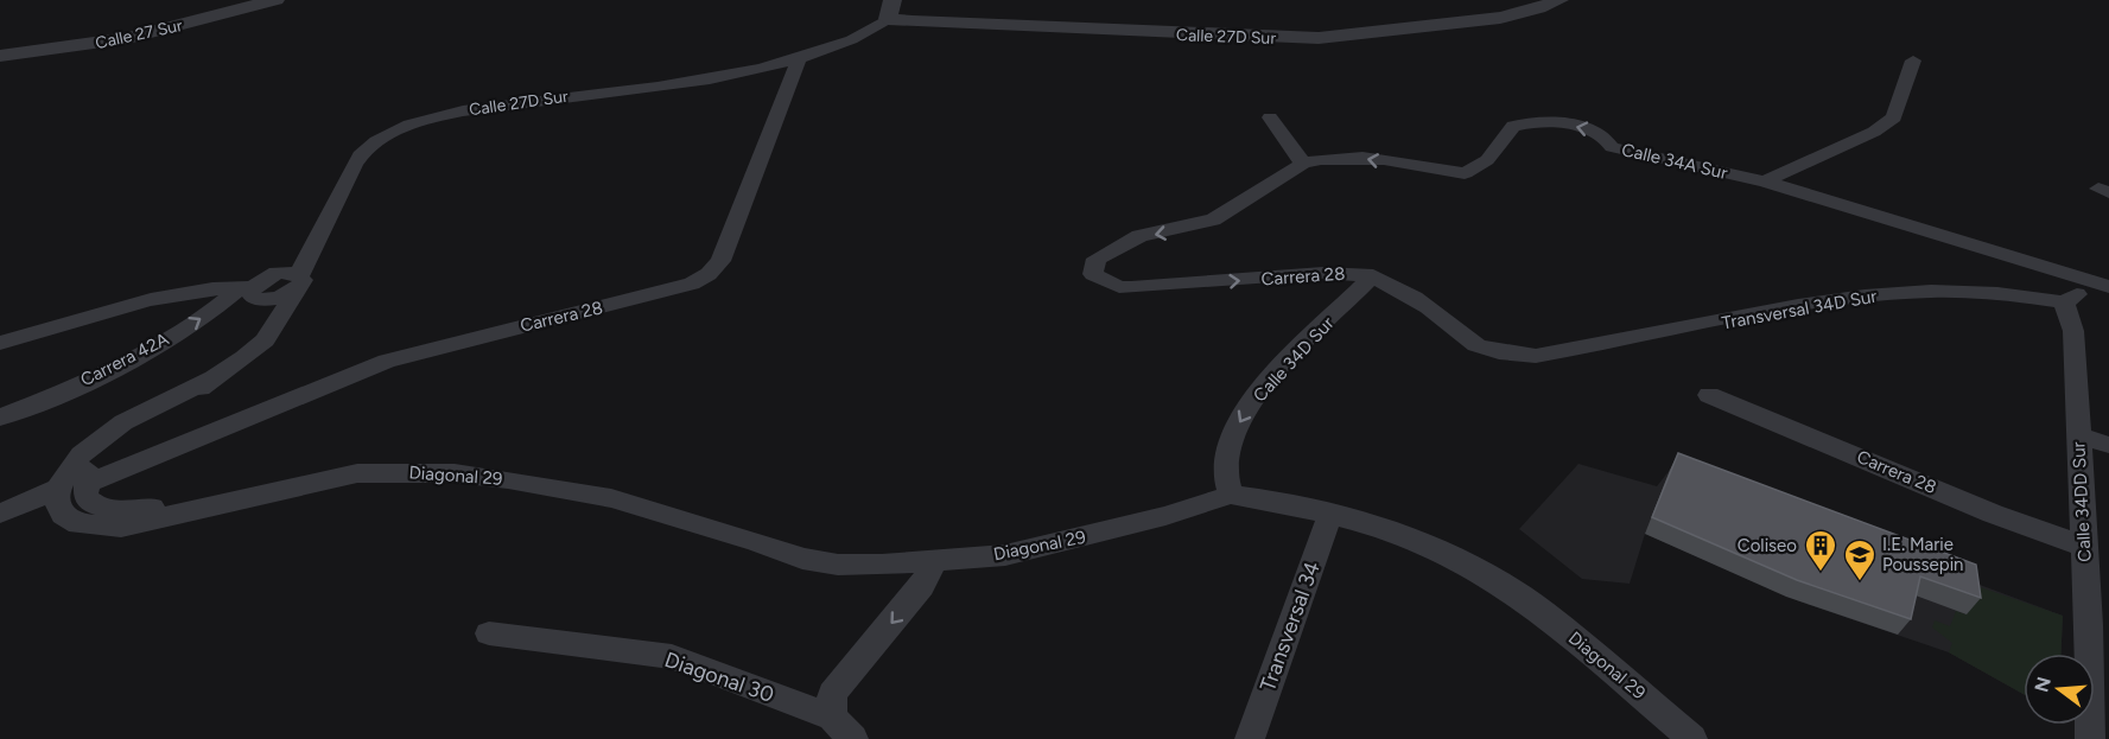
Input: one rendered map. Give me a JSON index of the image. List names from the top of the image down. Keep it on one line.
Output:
{"streets":{"street":["Calle 27 Sur","Calle 27D Sur","Calle 34A Sur","Carrera 28","Transversal 34D Sur","Carrera 42A","Calle 34D Sur","Diagonal 29","Calle 34DD Sur","Transversal 34","Diagonal 30"]},"crossings":[["Calle 27D Sur","Carrera 28"],["Calle 27D Sur","Carrera 42A"],["Calle 34A Sur","Carrera 28"],["Carrera 28","Transversal 34D Sur"],["Carrera 28","Calle 34D Sur"],["Carrera 28","Diagonal 29"],["Carrera 28","Calle 34DD Sur"],["Transversal 34D Sur","Calle 34DD Sur"],["Calle 34D Sur","Diagonal 29"],["Diagonal 29","Transversal 34"]],"one_way":["Calle 34A Sur","Calle 34D Sur"],"places":{"building":["Coliseo"],"school or university":["I.E. Marie Poussepin"]},"north":"left"}
